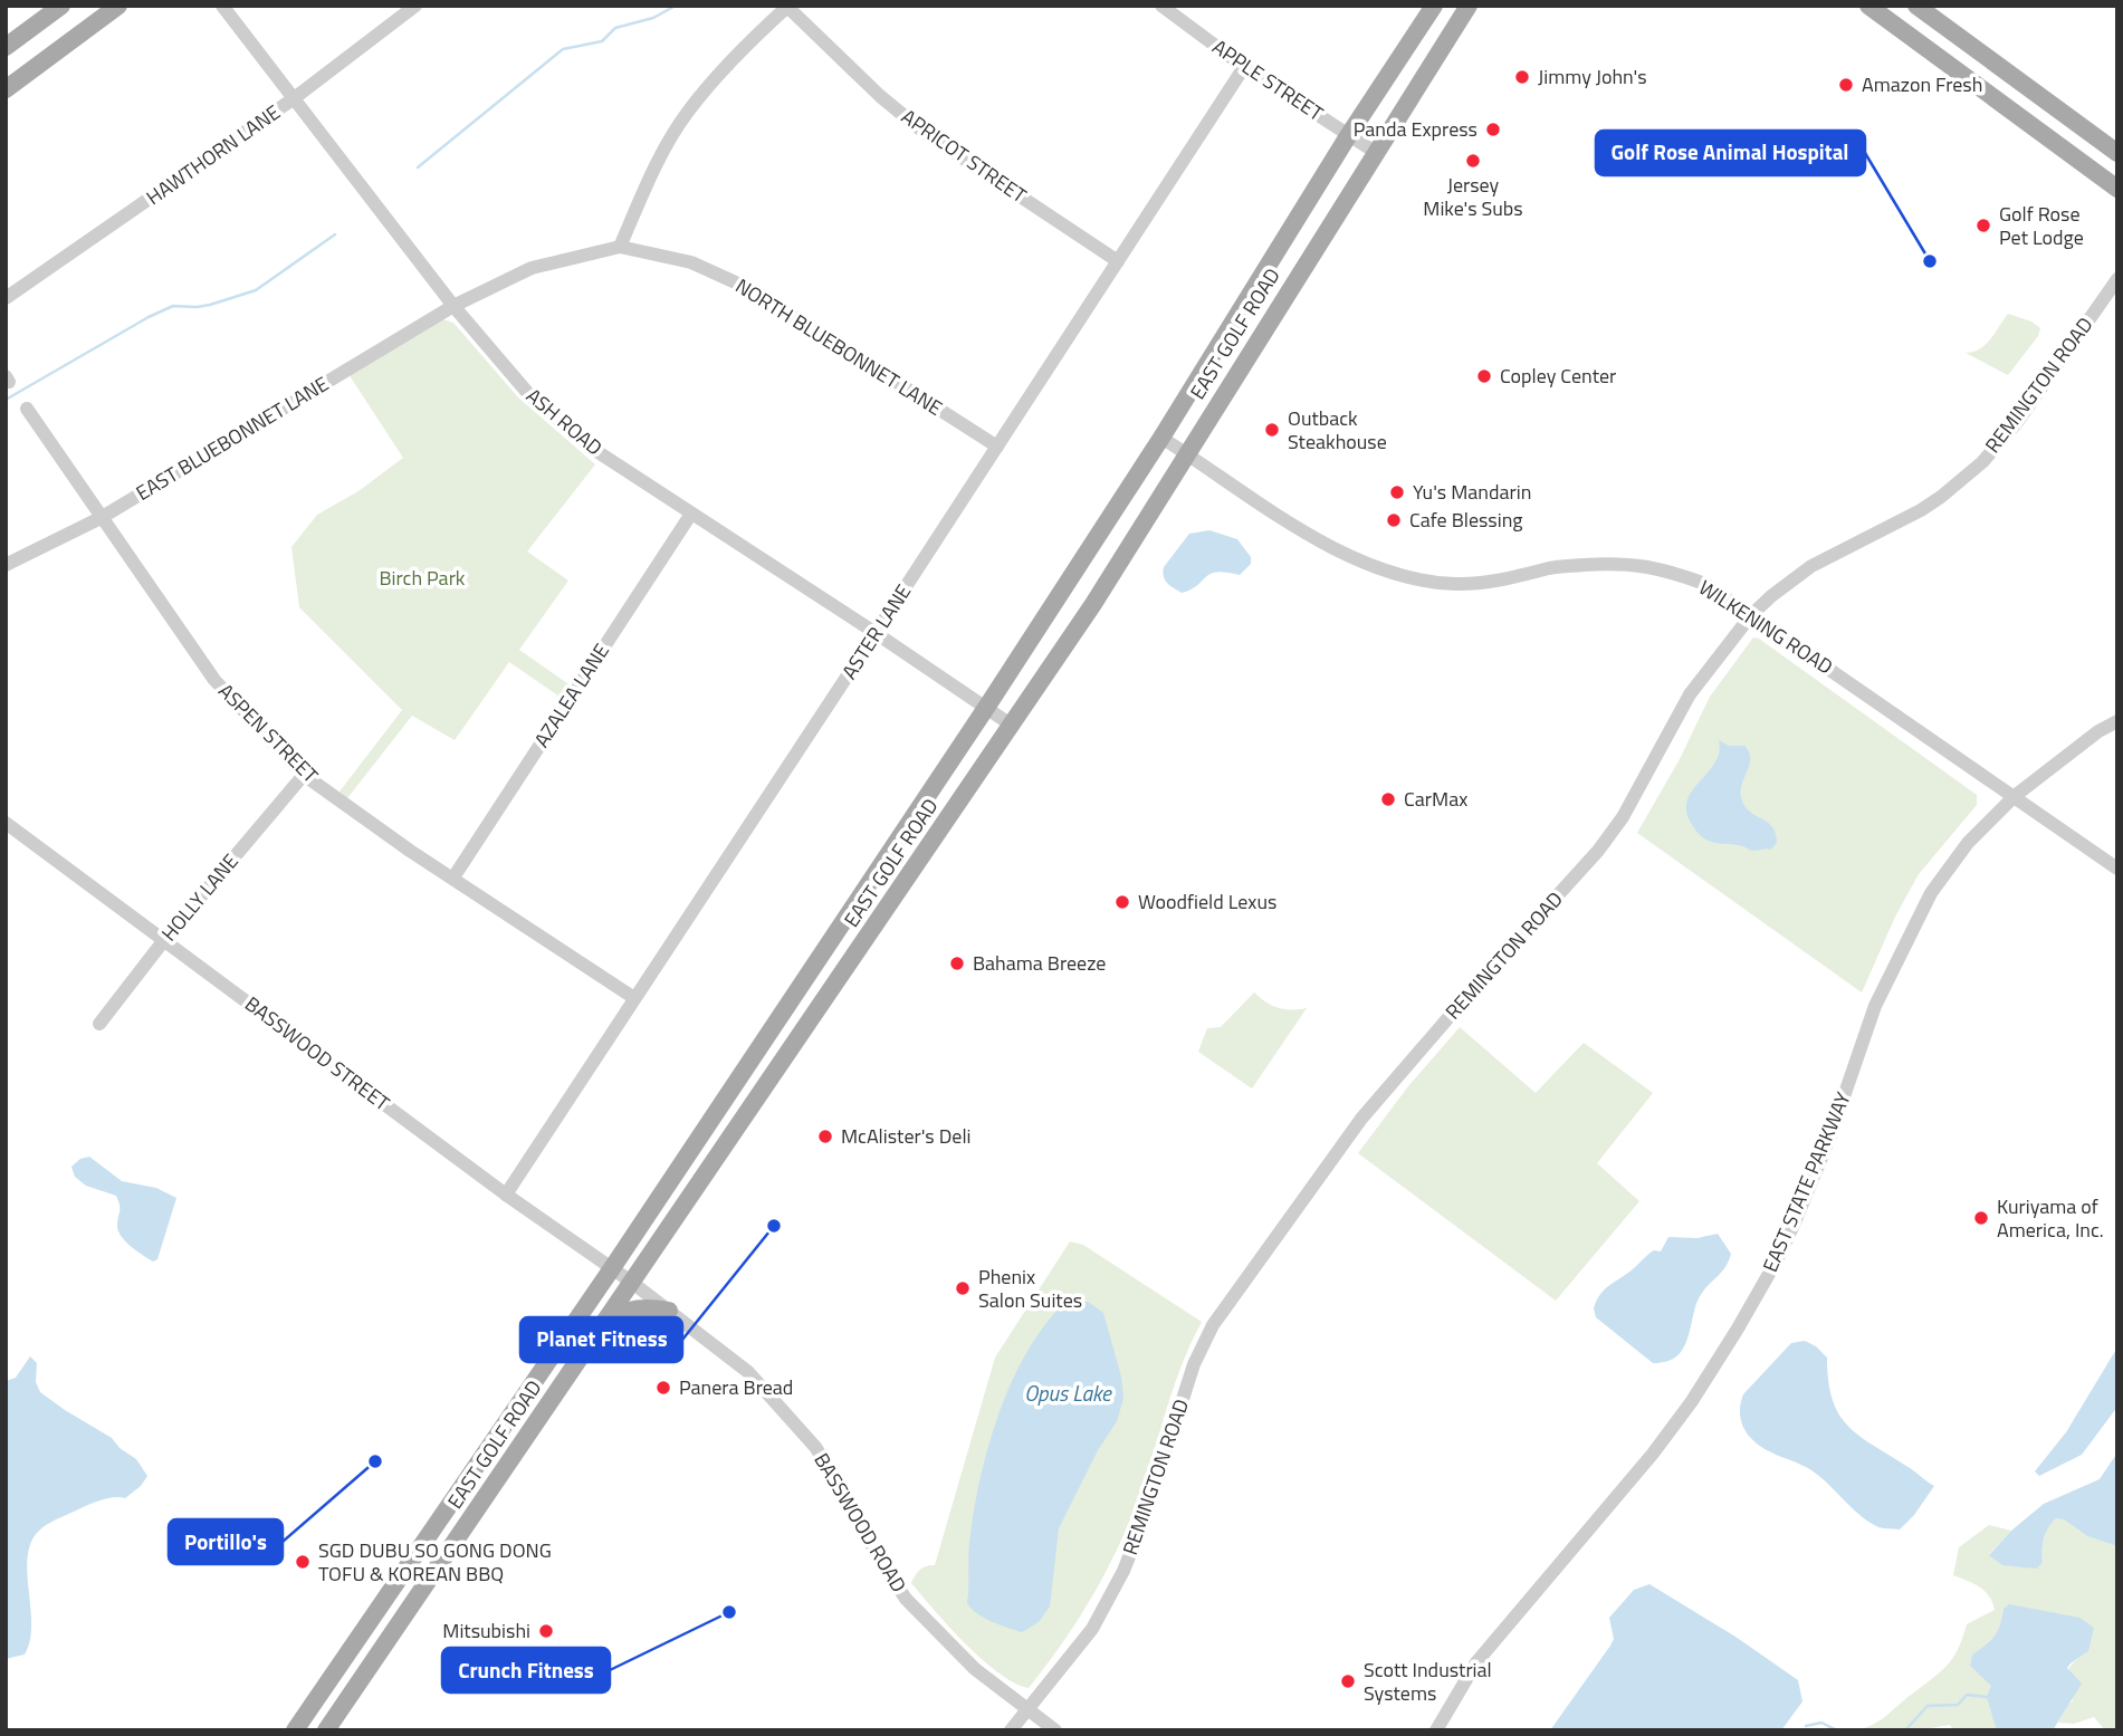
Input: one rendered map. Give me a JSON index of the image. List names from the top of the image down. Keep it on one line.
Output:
{"streets":{"main road":["EAST GOLF ROAD"],"street":["APPLE STREET","HAWTHORN LANE","APRICOT STREET","NORTH BLUEBONNET LANE","REMINGTON ROAD","ASH ROAD","EAST BLUEBONNET LANE","WILKENING ROAD","ASTER LANE","AZALEA LANE","ASPEN STREET","HOLLY LANE","BASSWOOD STREET","EAST STATE PARKWAY","BASSWOOD ROAD"]},"crossings":[["APPLE STREET","EAST GOLF ROAD"],["APPLE STREET","ASTER LANE"],["HAWTHORN LANE","ASH ROAD"],["APRICOT STREET","ASTER LANE"],["EAST GOLF ROAD","ASH ROAD"],["EAST GOLF ROAD","WILKENING ROAD"],["EAST GOLF ROAD","BASSWOOD STREET"],["EAST GOLF ROAD","BASSWOOD ROAD"],["NORTH BLUEBONNET LANE","ASH ROAD"],["NORTH BLUEBONNET LANE","EAST BLUEBONNET LANE"],["NORTH BLUEBONNET LANE","ASTER LANE"],["REMINGTON ROAD","WILKENING ROAD"],["REMINGTON ROAD","BASSWOOD ROAD"],["ASH ROAD","EAST BLUEBONNET LANE"],["ASH ROAD","ASTER LANE"],["ASH ROAD","AZALEA LANE"],["EAST BLUEBONNET LANE","ASPEN STREET"],["WILKENING ROAD","EAST STATE PARKWAY"],["ASTER LANE","ASPEN STREET"],["ASTER LANE","BASSWOOD STREET"],["AZALEA LANE","ASPEN STREET"],["ASPEN STREET","HOLLY LANE"],["HOLLY LANE","BASSWOOD STREET"],["BASSWOOD STREET","BASSWOOD ROAD"]],"water":["Opus Lake"],"parks":["Birch Park"],"places":["Jimmy John's","Amazon Fresh","Panda Express","Jersey Mike's Subs","Golf Rose Pet Lodge","Golf Rose Animal Hospital","Copley Center","Outback Steakhouse","Yu's Mandarin","Cafe Blessing","CarMax","Woodfield Lexus","Bahama Breeze","McAlister's Deli","Kuriyama of America, Inc.","Planet Fitness","Phenix Salon Suites","Panera Bread","Portillo's","SGD DUBU SO GONG DONG TOFU & KOREAN BBQ","Crunch Fitness","Mitsubishi","Scott Industrial Systems"]}
